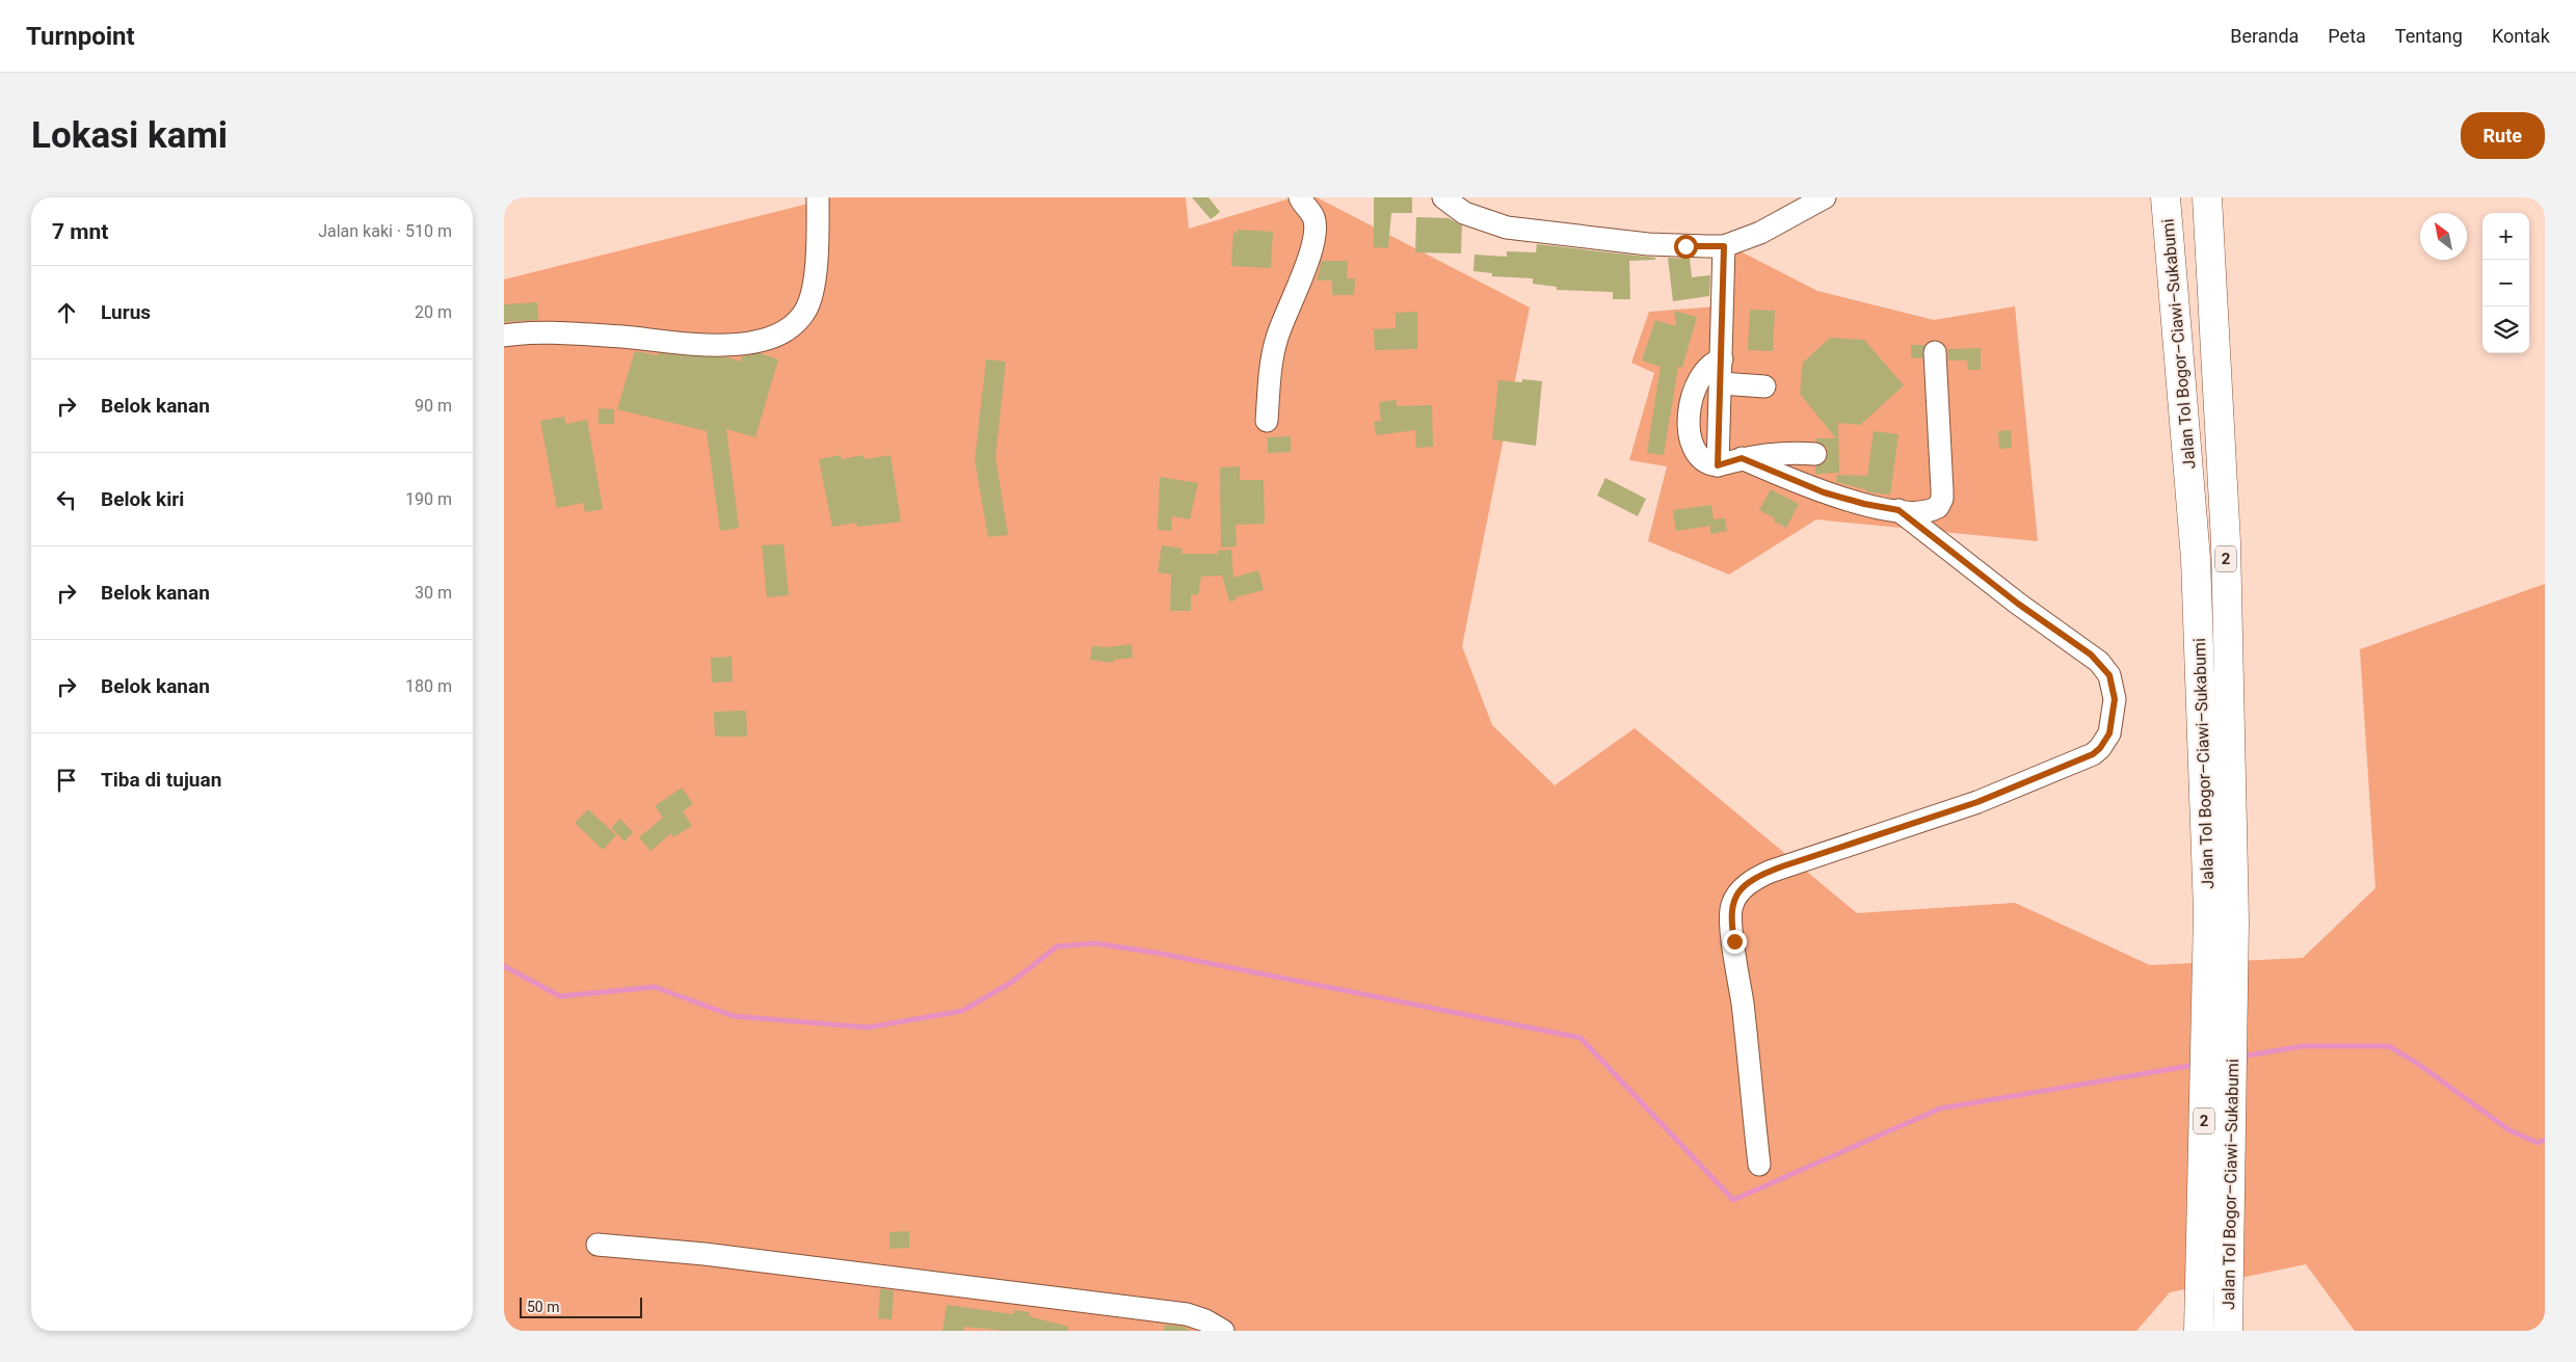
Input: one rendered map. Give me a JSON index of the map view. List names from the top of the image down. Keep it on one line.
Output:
{"streets":{"highway":["Jalan Tol Bogor–Ciawi–Sukabumi","2"]},"scale_bar":"50 m","north":"top left","page":{"header":"Turnpoint","nav":["Beranda","Peta","Tentang","Kontak"],"buttons":"Rute","title":"Lokasi kami","heading":["7 mnt","Jalan kaki · 510 m"],"map_buttons":["+","−"],"list":[["Lurus","20 m"],["Belok kanan","90 m"],["Belok kiri","190 m"],["Belok kanan","30 m"],["Belok kanan","180 m"],"Tiba di tujuan"],"scale":"50 m"}}
